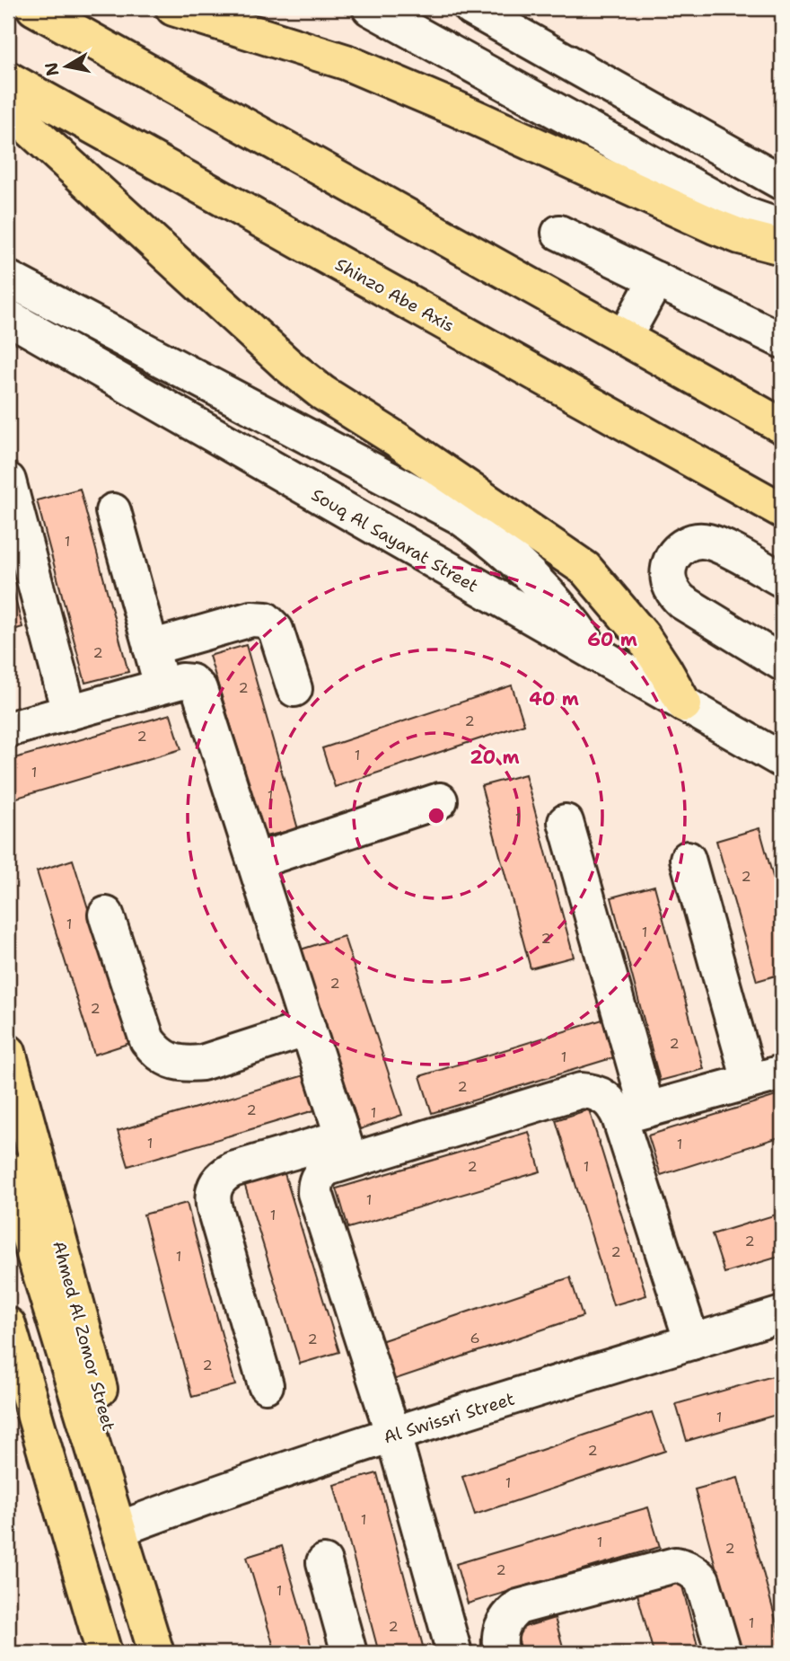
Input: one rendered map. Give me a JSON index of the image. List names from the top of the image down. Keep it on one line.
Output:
{"streets":{"main road":["Shinzo Abe Axis","Ahmed Al Zomor Street"],"street":["Souq Al Sayarat Street","Al Swissri Street"]},"house_numbers":["1","2","2","2","2","1","1","1","1","2","1","1","2","2","2","2","1","2","2","1","1","1","2","1","1","1","2","2","1","6","2","2","1","2","1","1","1","2","2","1","1","2"],"north":"left","rings":["60 m","40 m","20 m"]}
